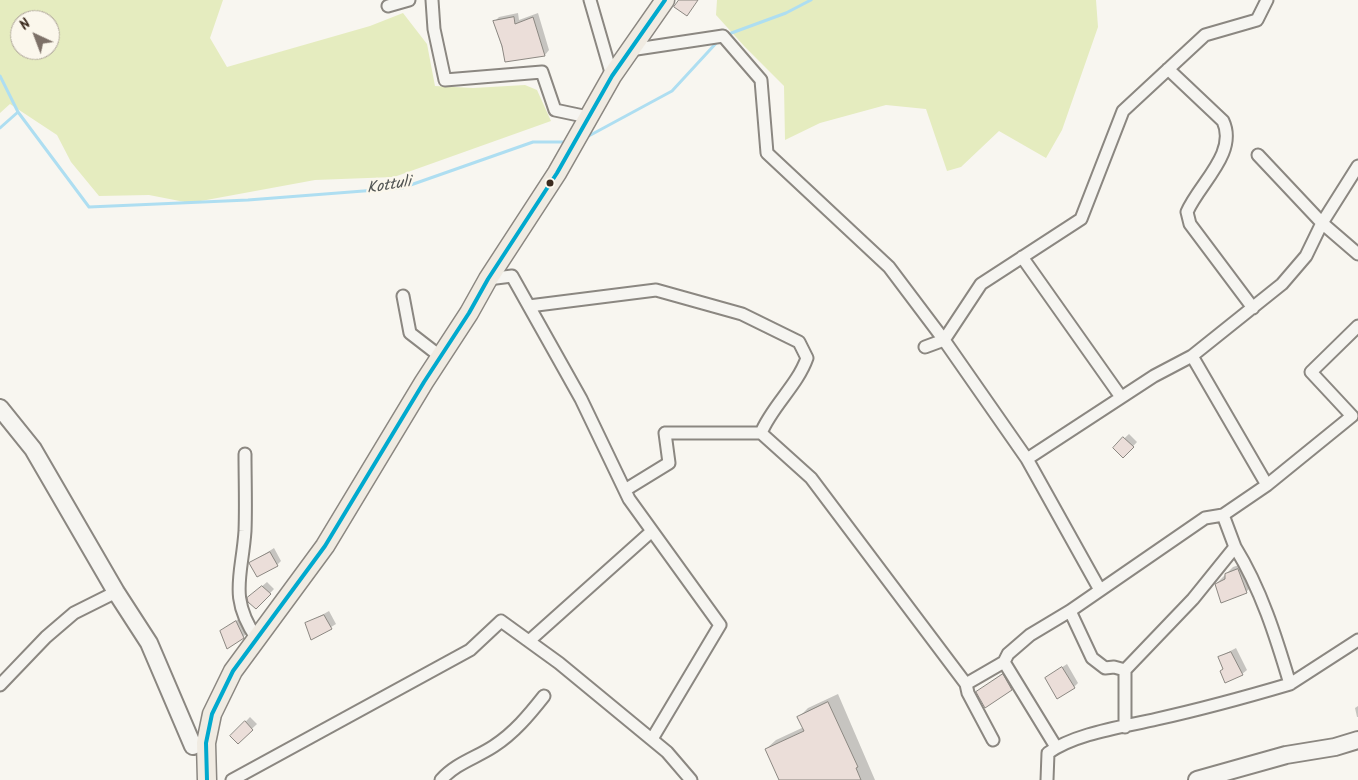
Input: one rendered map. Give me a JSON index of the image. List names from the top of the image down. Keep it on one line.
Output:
{"water":["Kottuli"],"north":"top left"}
